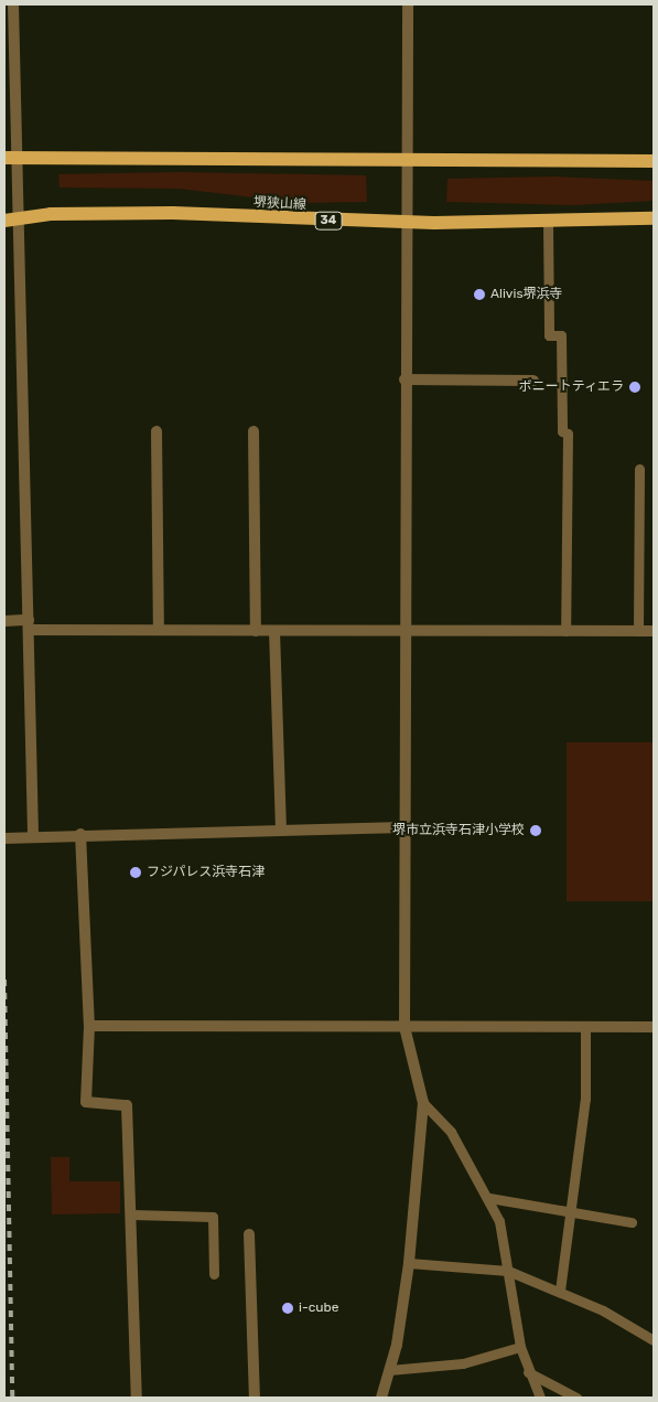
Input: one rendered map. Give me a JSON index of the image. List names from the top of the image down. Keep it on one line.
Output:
{"streets":{"main road":["堺狭山線","34"]},"places":["Alivis堺浜寺","ボニートティエラ","堺市立浜寺石津小学校","フジパレス浜寺石津","i-cube"]}
